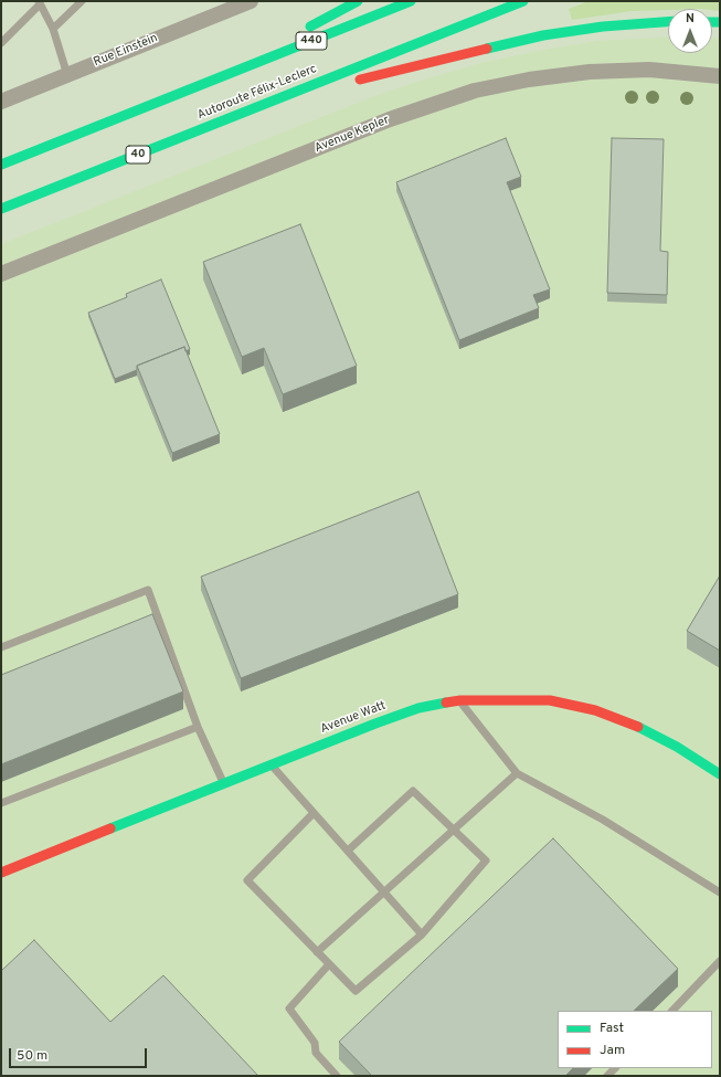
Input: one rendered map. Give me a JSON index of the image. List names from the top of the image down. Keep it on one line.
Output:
{"streets":{"main road":["440","Autoroute Félix-Leclerc","40","Avenue Watt"],"street":["Rue Einstein","Avenue Kepler"]},"legend":["Fast","Jam"],"scale_bar":"50 m","north":"top"}
